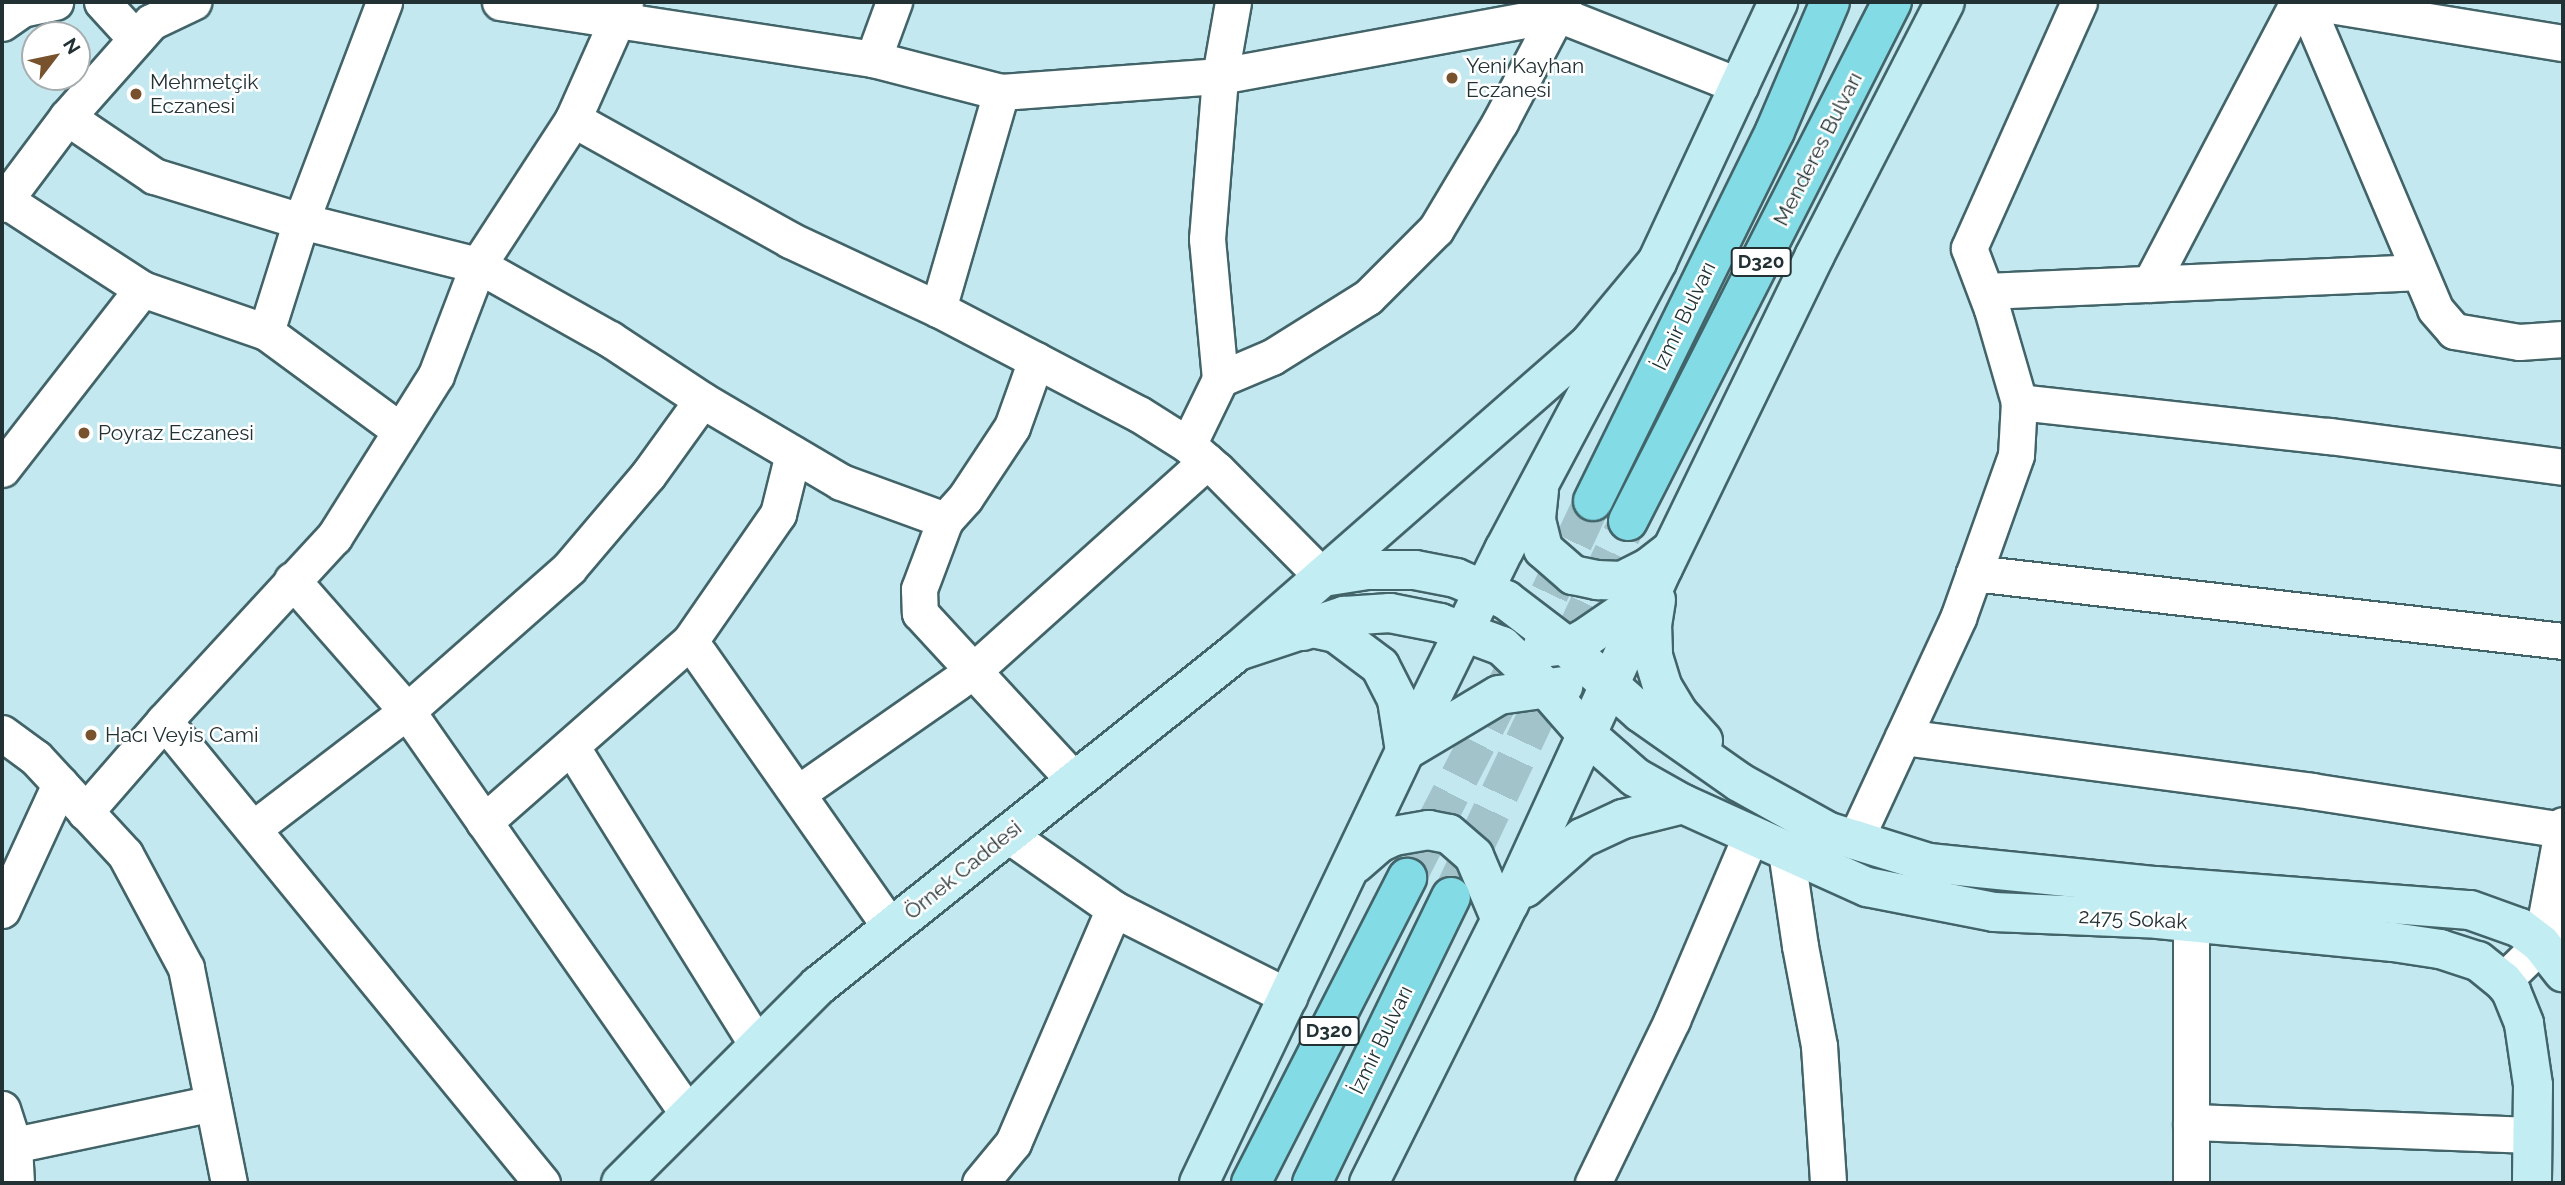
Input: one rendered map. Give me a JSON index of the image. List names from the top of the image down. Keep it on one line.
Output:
{"streets":{"main road":["Menderes Bulvarı","D320","İzmir Bulvarı","Örnek Caddesi","2475 Sokak"]},"crossings":[["Örnek Caddesi","2475 Sokak"]],"places":["Yeni Kayhan Eczanesi","Mehmetçik Eczanesi","Poyraz Eczanesi","Hacı Veyis Cami"],"north":"top right"}
